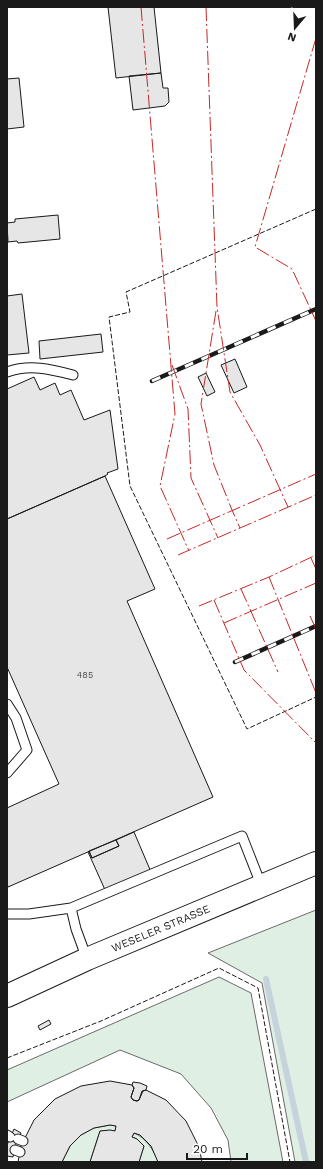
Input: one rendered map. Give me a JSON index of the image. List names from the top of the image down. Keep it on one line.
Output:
{"streets":{"main road":["WESELER STRASSE"]},"house_numbers":["485"],"scale_bar":"20 m","north":"bottom"}
